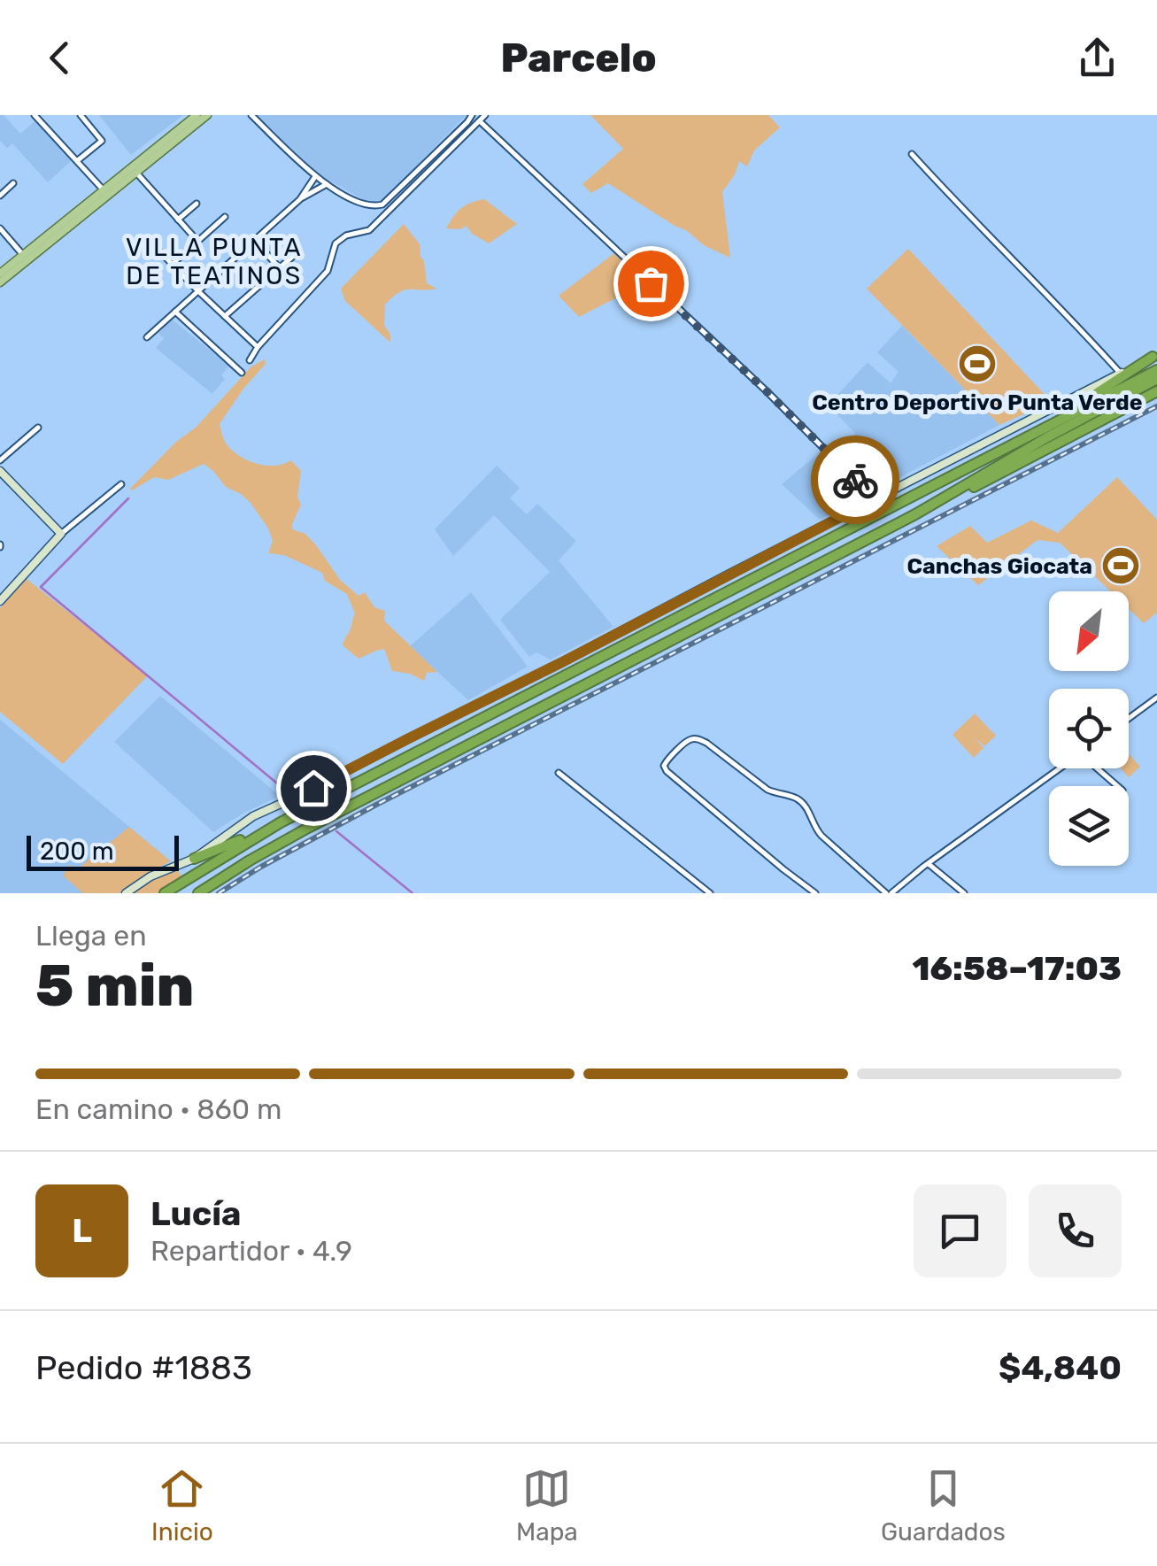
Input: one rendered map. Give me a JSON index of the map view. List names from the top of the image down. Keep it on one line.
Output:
{"districts":["VILLA PUNTA DE TEATINOS"],"places":{"sports":["Centro Deportivo Punta Verde","Canchas Giocata"]},"scale_bar":"200 m","north":"bottom left","page":{"header":"Parcelo","scale":"200 m","heading":["5 min","Llega en","16:58–17:03"],"panel":["Lucía","Repartidor · 4.9","Pedido #1883","$4,840"],"bar":"En camino · 860 m","round":"L","tabs":["Inicio","Mapa","Guardados"]}}
